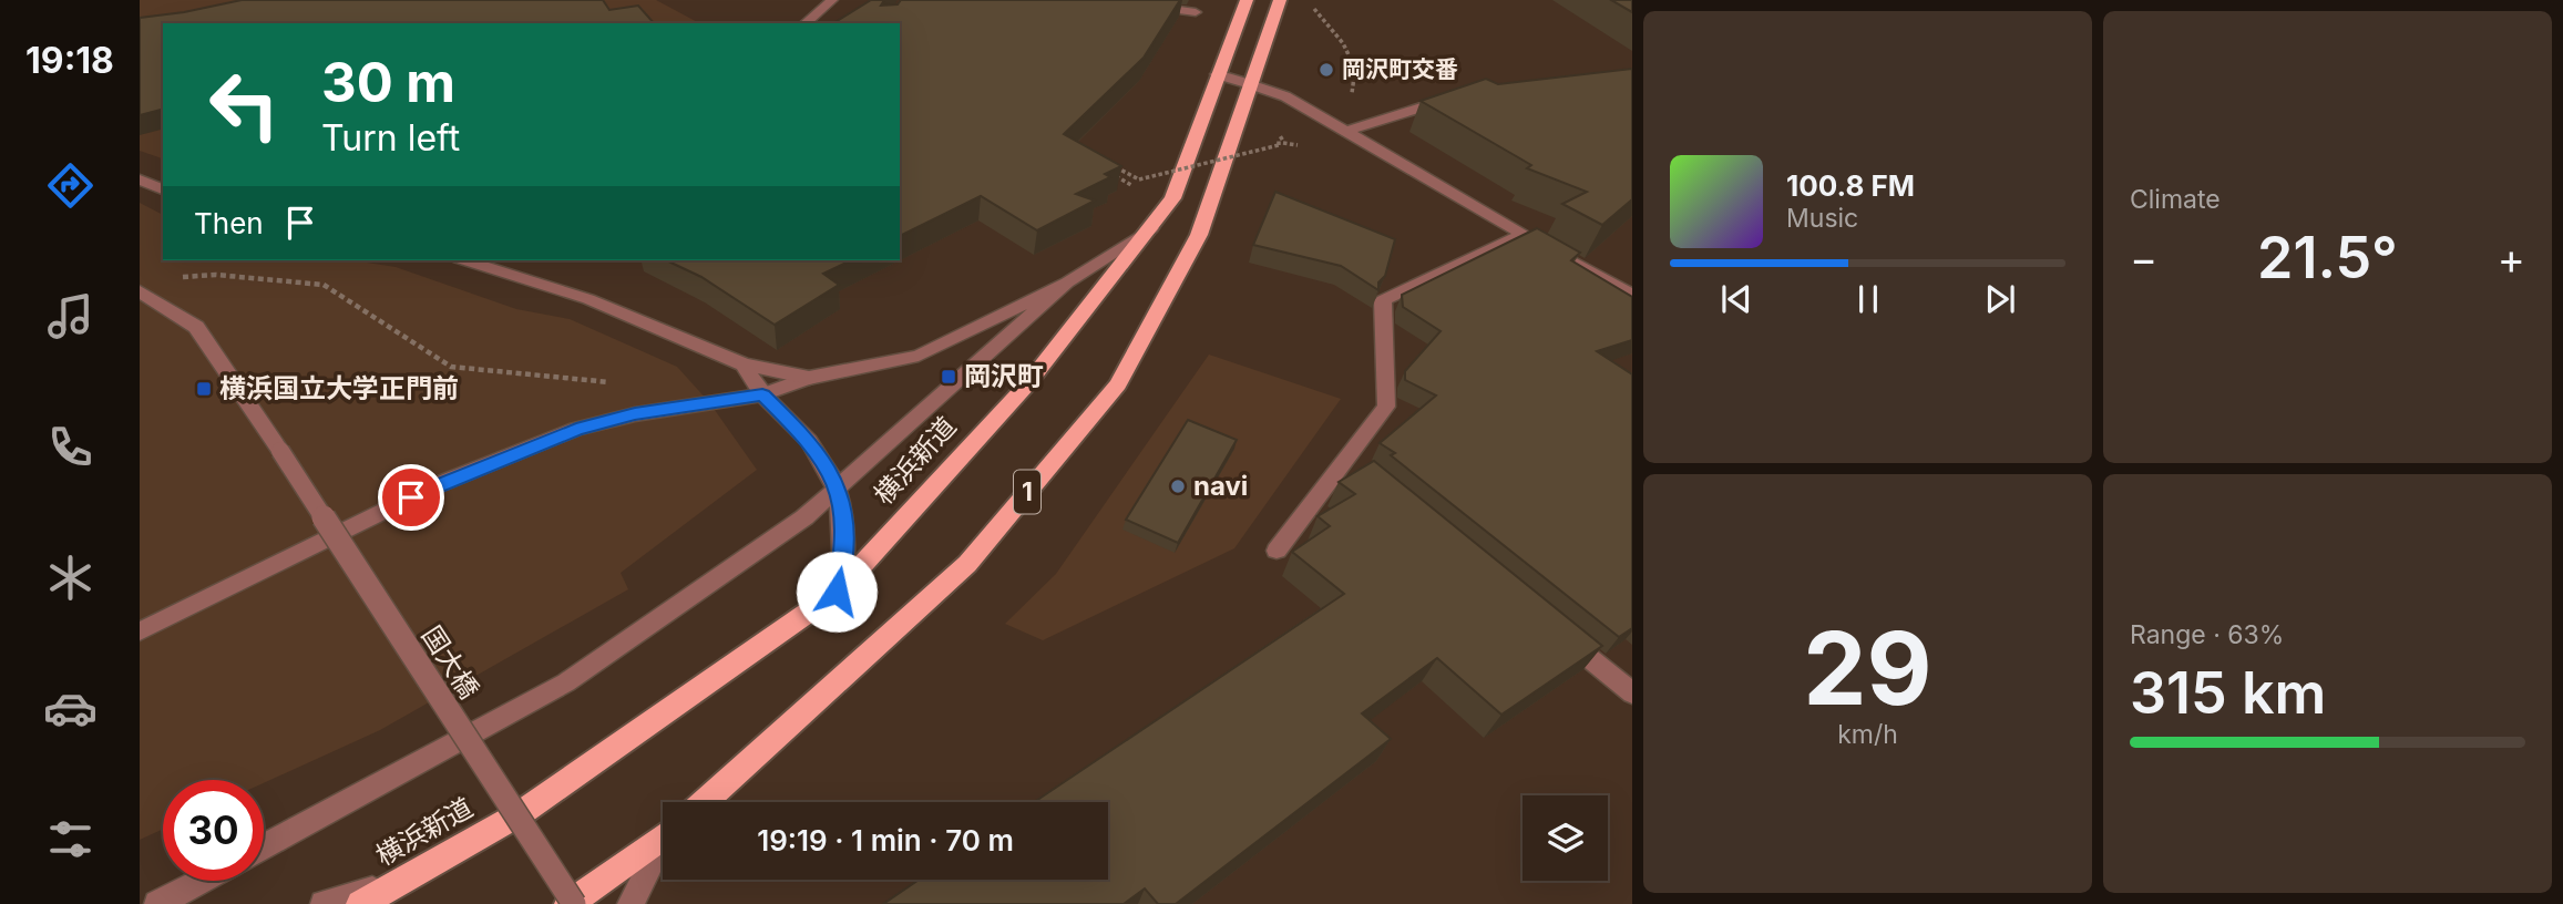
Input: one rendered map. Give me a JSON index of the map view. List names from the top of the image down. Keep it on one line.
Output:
{"streets":{"highway":["横浜新道","1"],"street":["国大橋"]},"places":{"other":["岡沢町交番","navi"],"transit":["岡沢町","横浜国立大学正門前"]},"page":{"tabs":"19:18","tile":["Climate",["29","km/h"],["Range · 63%","315 km"]],"turn":["30 m","Turn left"],"song":["100.8 FM","Music"],"then":"Then","heat":["−","21.5°","+"],"limit":"30","trip":"19:19 · 1 min · 70 m"}}
